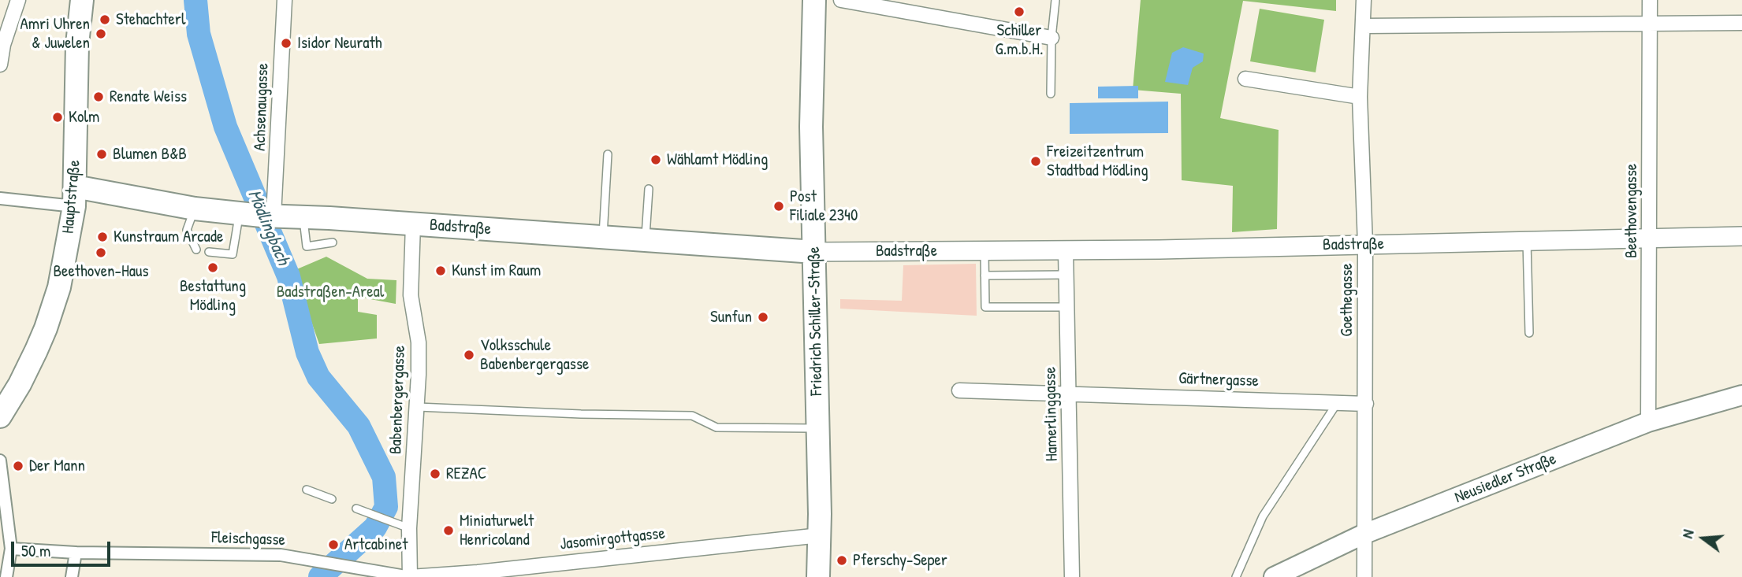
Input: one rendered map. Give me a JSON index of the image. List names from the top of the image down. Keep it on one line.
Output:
{"streets":{"main road":["Hauptstraße","Badstraße","Friedrich Schiller-Straße","Neusiedler Straße"],"street":["Achsenaugasse","Beethovengasse","Goethegasse","Gärtnergasse","Babenbergergasse","Hamerlinggasse","Fleischgasse","Jasomirgottgasse"]},"crossings":[["Achsenaugasse","Badstraße"],["Hauptstraße","Badstraße"],["Beethovengasse","Badstraße"],["Beethovengasse","Neusiedler Straße"],["Badstraße","Goethegasse"],["Badstraße","Friedrich Schiller-Straße"],["Badstraße","Babenbergergasse"],["Badstraße","Hamerlinggasse"],["Goethegasse","Gärtnergasse"],["Goethegasse","Neusiedler Straße"],["Friedrich Schiller-Straße","Jasomirgottgasse"],["Gärtnergasse","Hamerlinggasse"],["Babenbergergasse","Fleischgasse"],["Babenbergergasse","Jasomirgottgasse"],["Fleischgasse","Jasomirgottgasse"]],"water":["Mödlingbach"],"parks":["Badstraßen-Areal"],"places":["Schiller G.m.b.H.","Stehachterl","Amri Uhren & Juwelen","Isidor Neurath","Renate Weiss","Kolm","Blumen B&B","Wählamt Mödling","Freizeitzentrum Stadtbad Mödling","Post Filiale 2340","Kunstraum Arcade","Beethoven-Haus","Bestattung Mödling","Kunst im Raum","Sunfun","Volksschule Babenbergergasse","Der Mann","REZAC","Miniaturwelt Henricoland","Artcabinet","Pferschy-Seper"],"scale_bar":"50 m","north":"left"}
